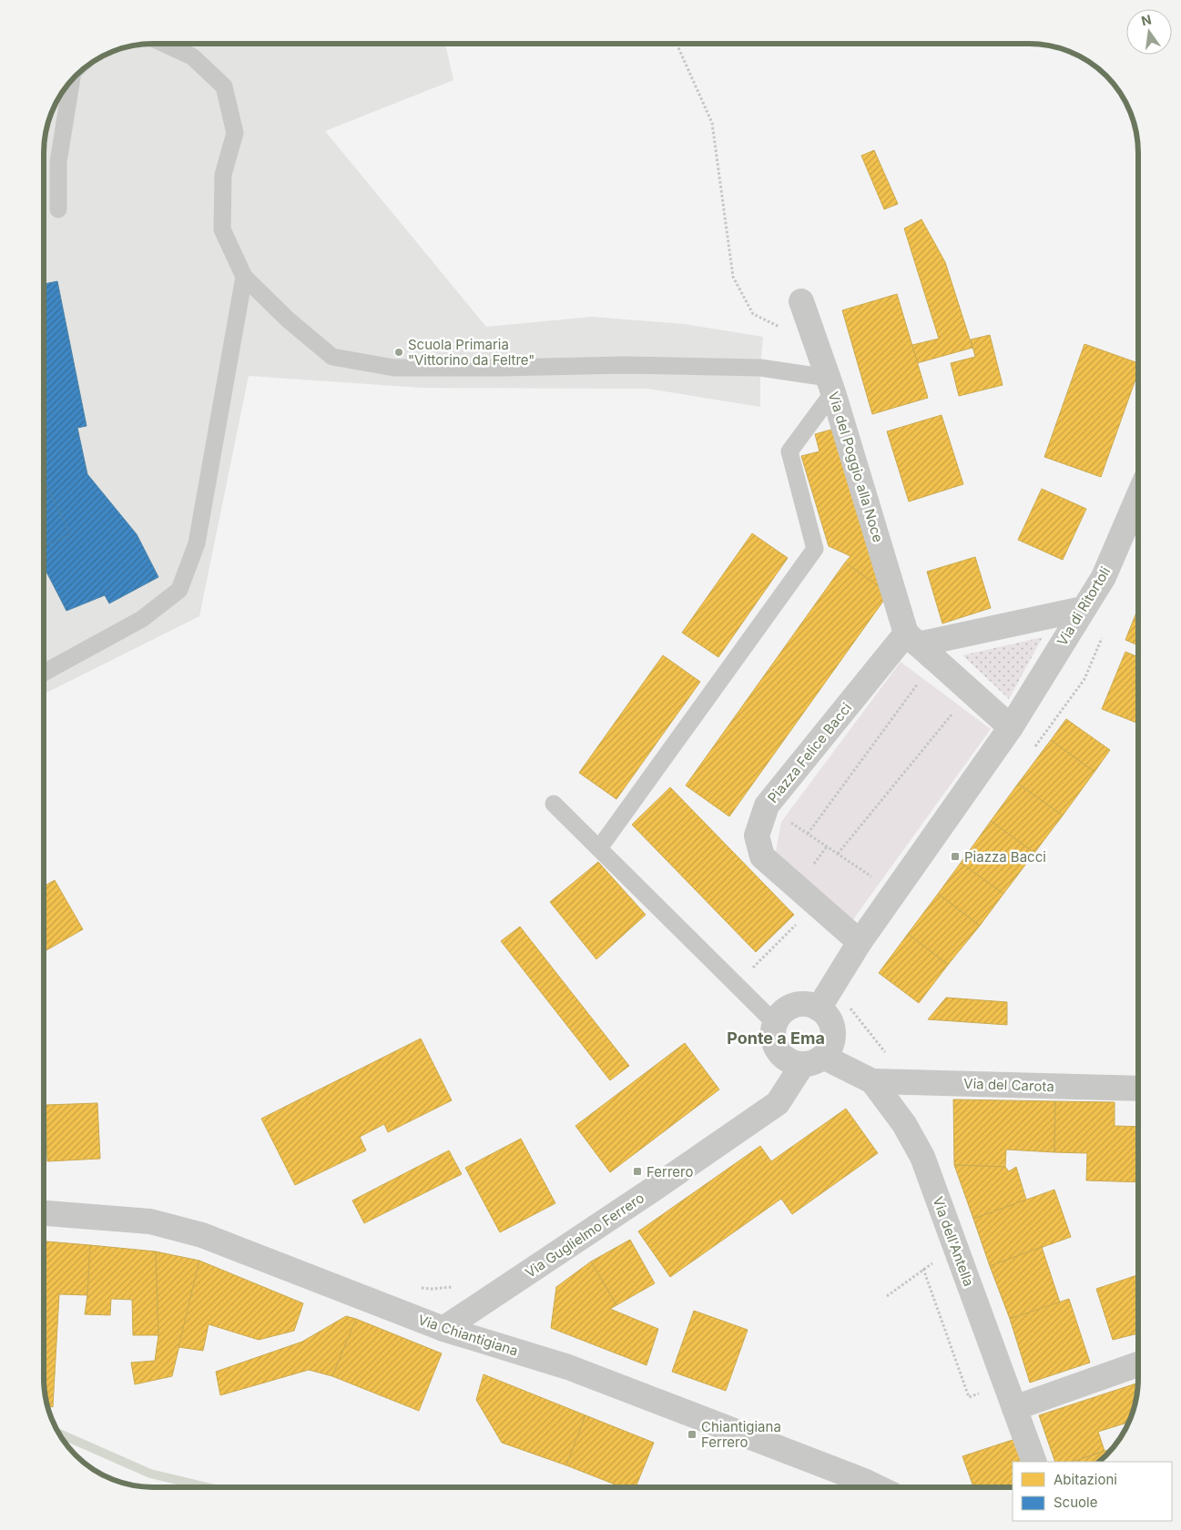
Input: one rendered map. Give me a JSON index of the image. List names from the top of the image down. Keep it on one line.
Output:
{"streets":{"street":["Via del Poggio alla Noce","Via di Ritortoli","Piazza Felice Bacci","Via del Carota","Via Guglielmo Ferrero","Via dell'Antella","Via Chiantigiana"]},"crossings":[["Via del Poggio alla Noce","Piazza Felice Bacci"],["Via del Carota","Via dell'Antella"],["Via Guglielmo Ferrero","Via dell'Antella"],["Via Guglielmo Ferrero","Via Chiantigiana"]],"districts":["Ponte a Ema"],"places":{"other":["Scuola Primaria \"Vittorino da Feltre\""],"transit":["Piazza Bacci","Ferrero","Chiantigiana Ferrero"]},"legend":["Abitazioni","Scuole"],"north":"top"}
